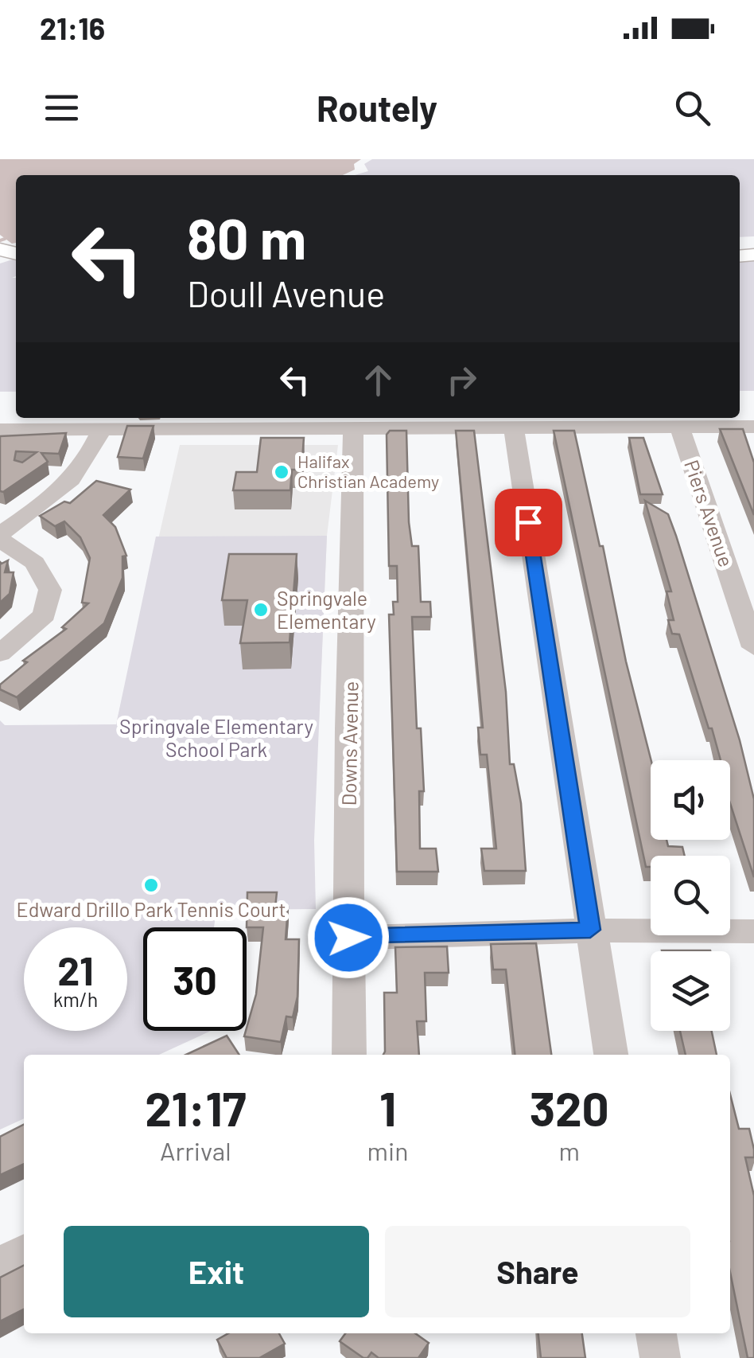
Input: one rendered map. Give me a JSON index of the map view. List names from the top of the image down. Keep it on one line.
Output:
{"streets":{"street":["Piers Avenue","Downs Avenue"]},"parks":["Springvale Elementary School Park"],"places":["Halifax Christian Academy","Springvale Elementary","Edward Drillo Park Tennis Court"],"page":{"status":"21:16","header":"Routely","turn":["80 m","Doull Avenue"],"speed":"21 km/h","limit":"30","eta":["21:17","Arrival","1","min","320","m"],"buttons":["Exit","Share"]}}
